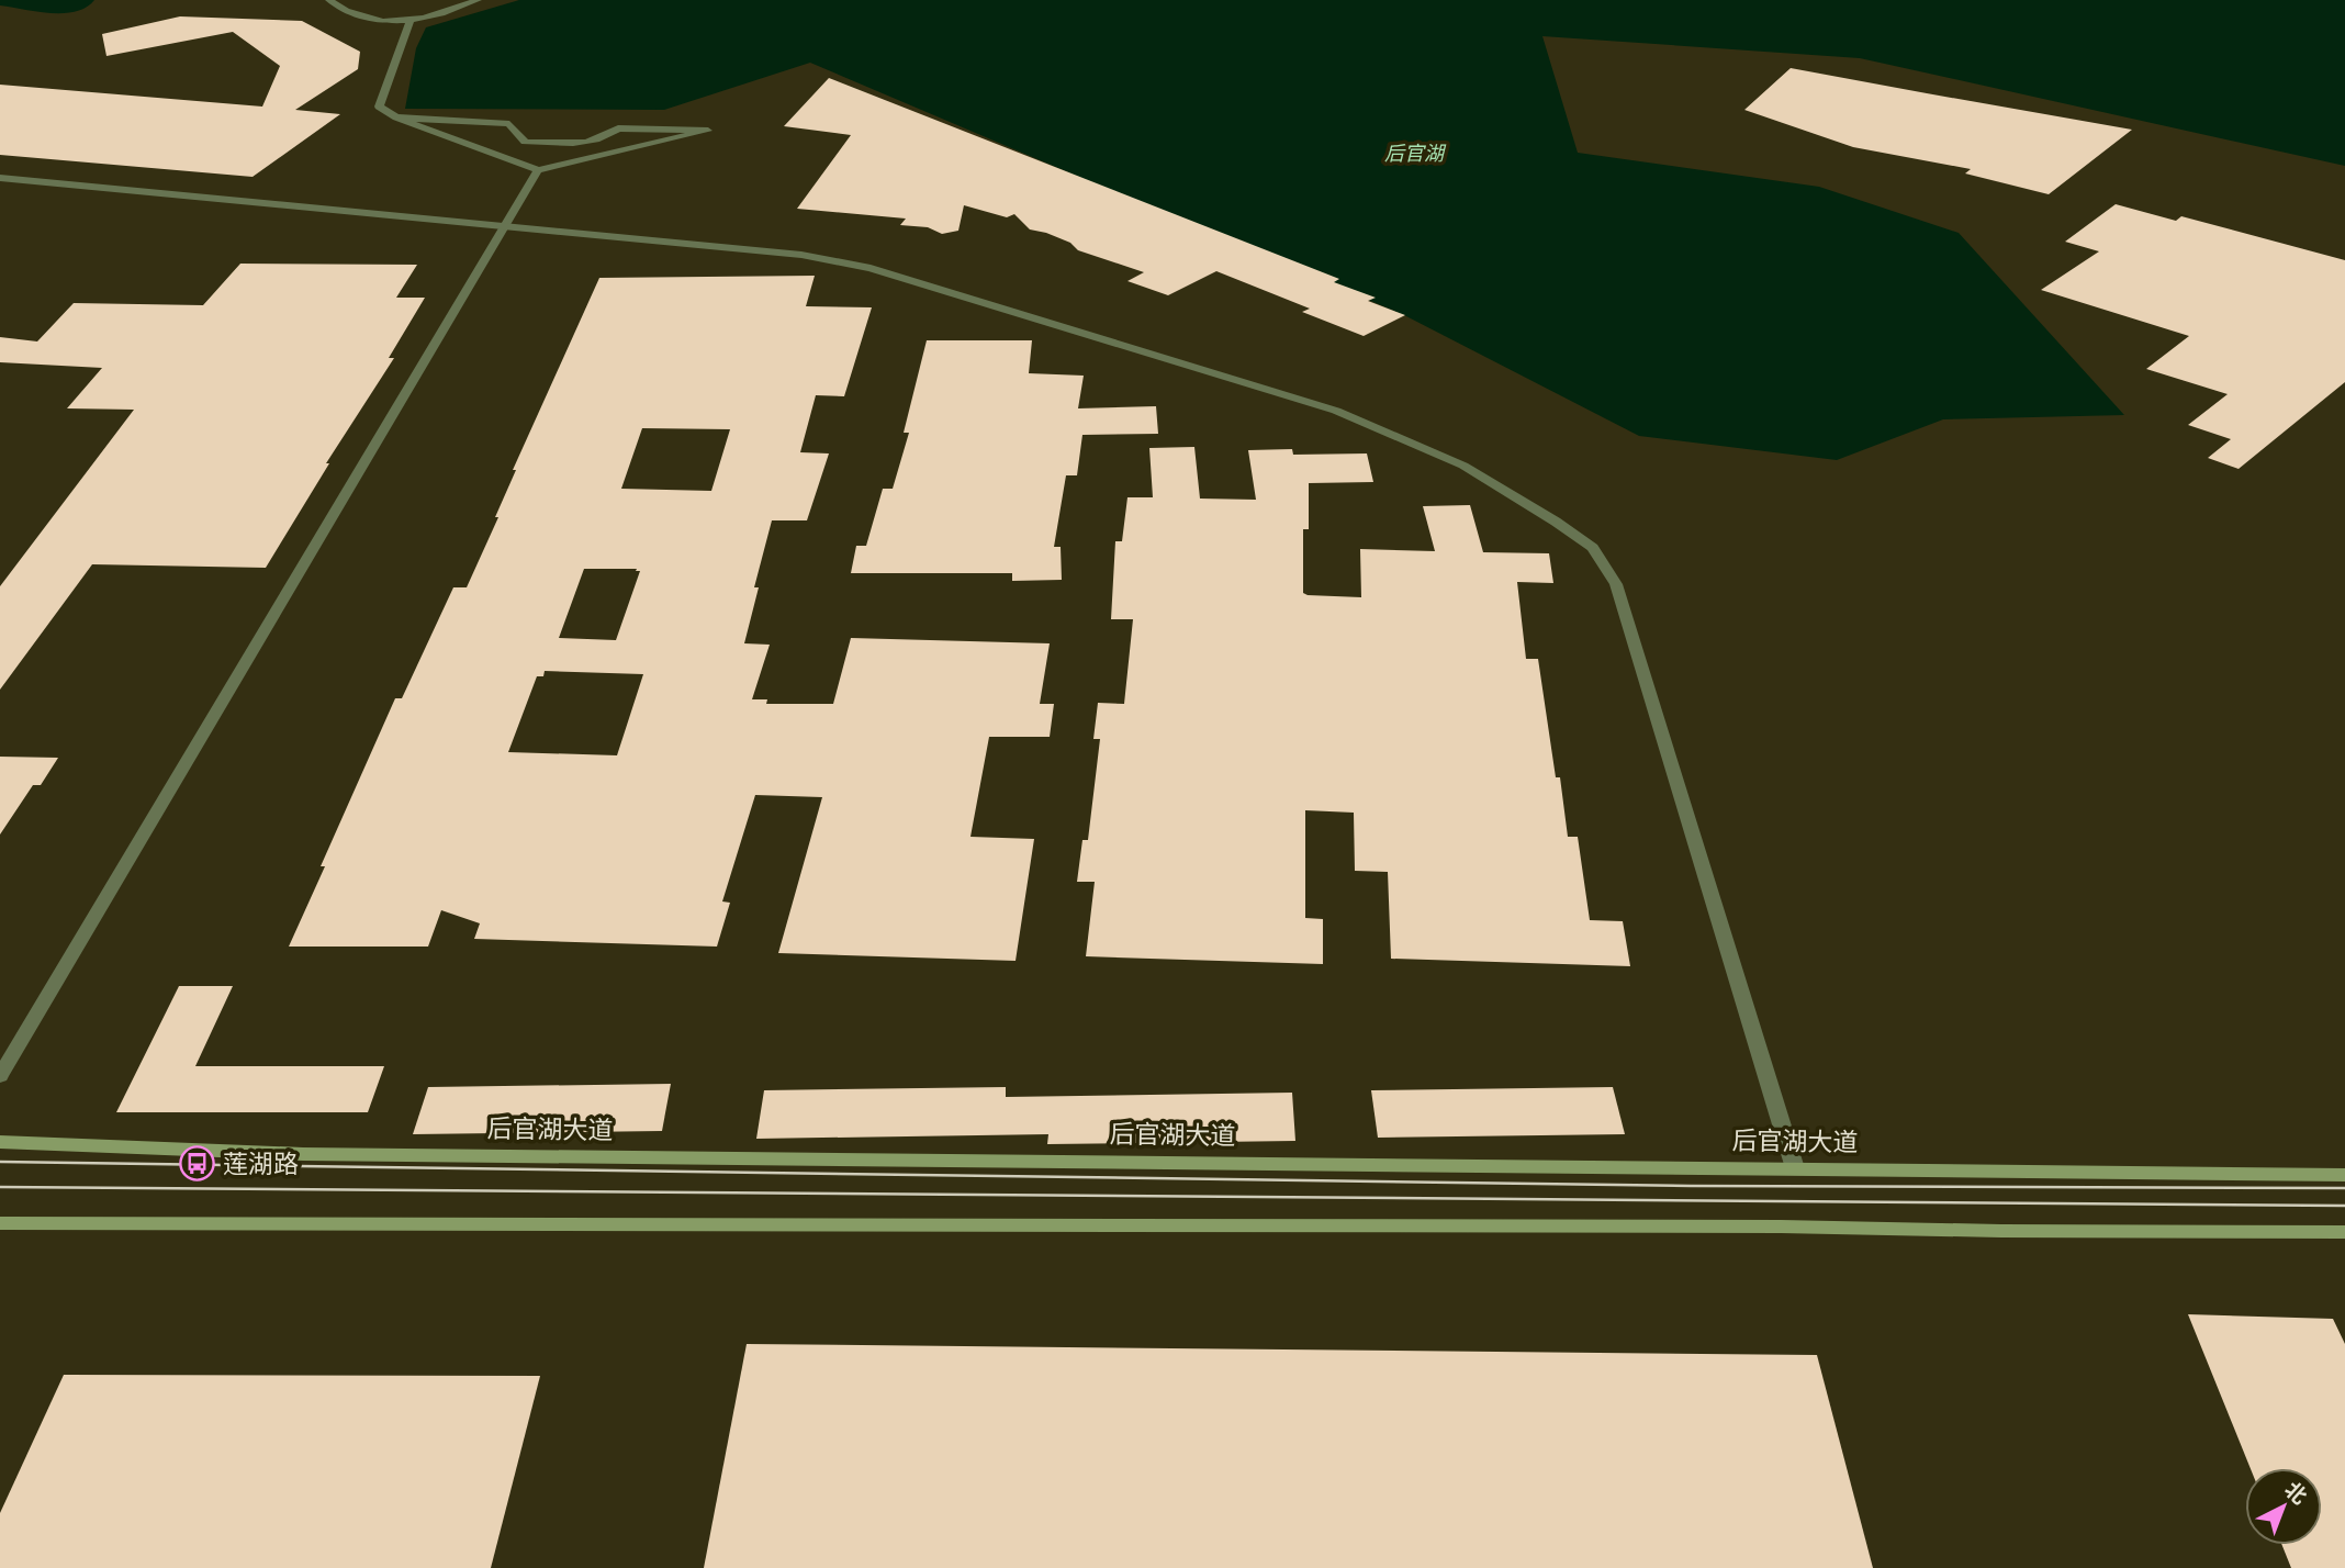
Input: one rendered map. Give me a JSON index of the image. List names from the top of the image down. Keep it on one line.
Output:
{"streets":{"main road":["后官湖大道"]},"water":["后官湖"],"places":{"bus stop":["莲湖路"]},"north":"top right"}
